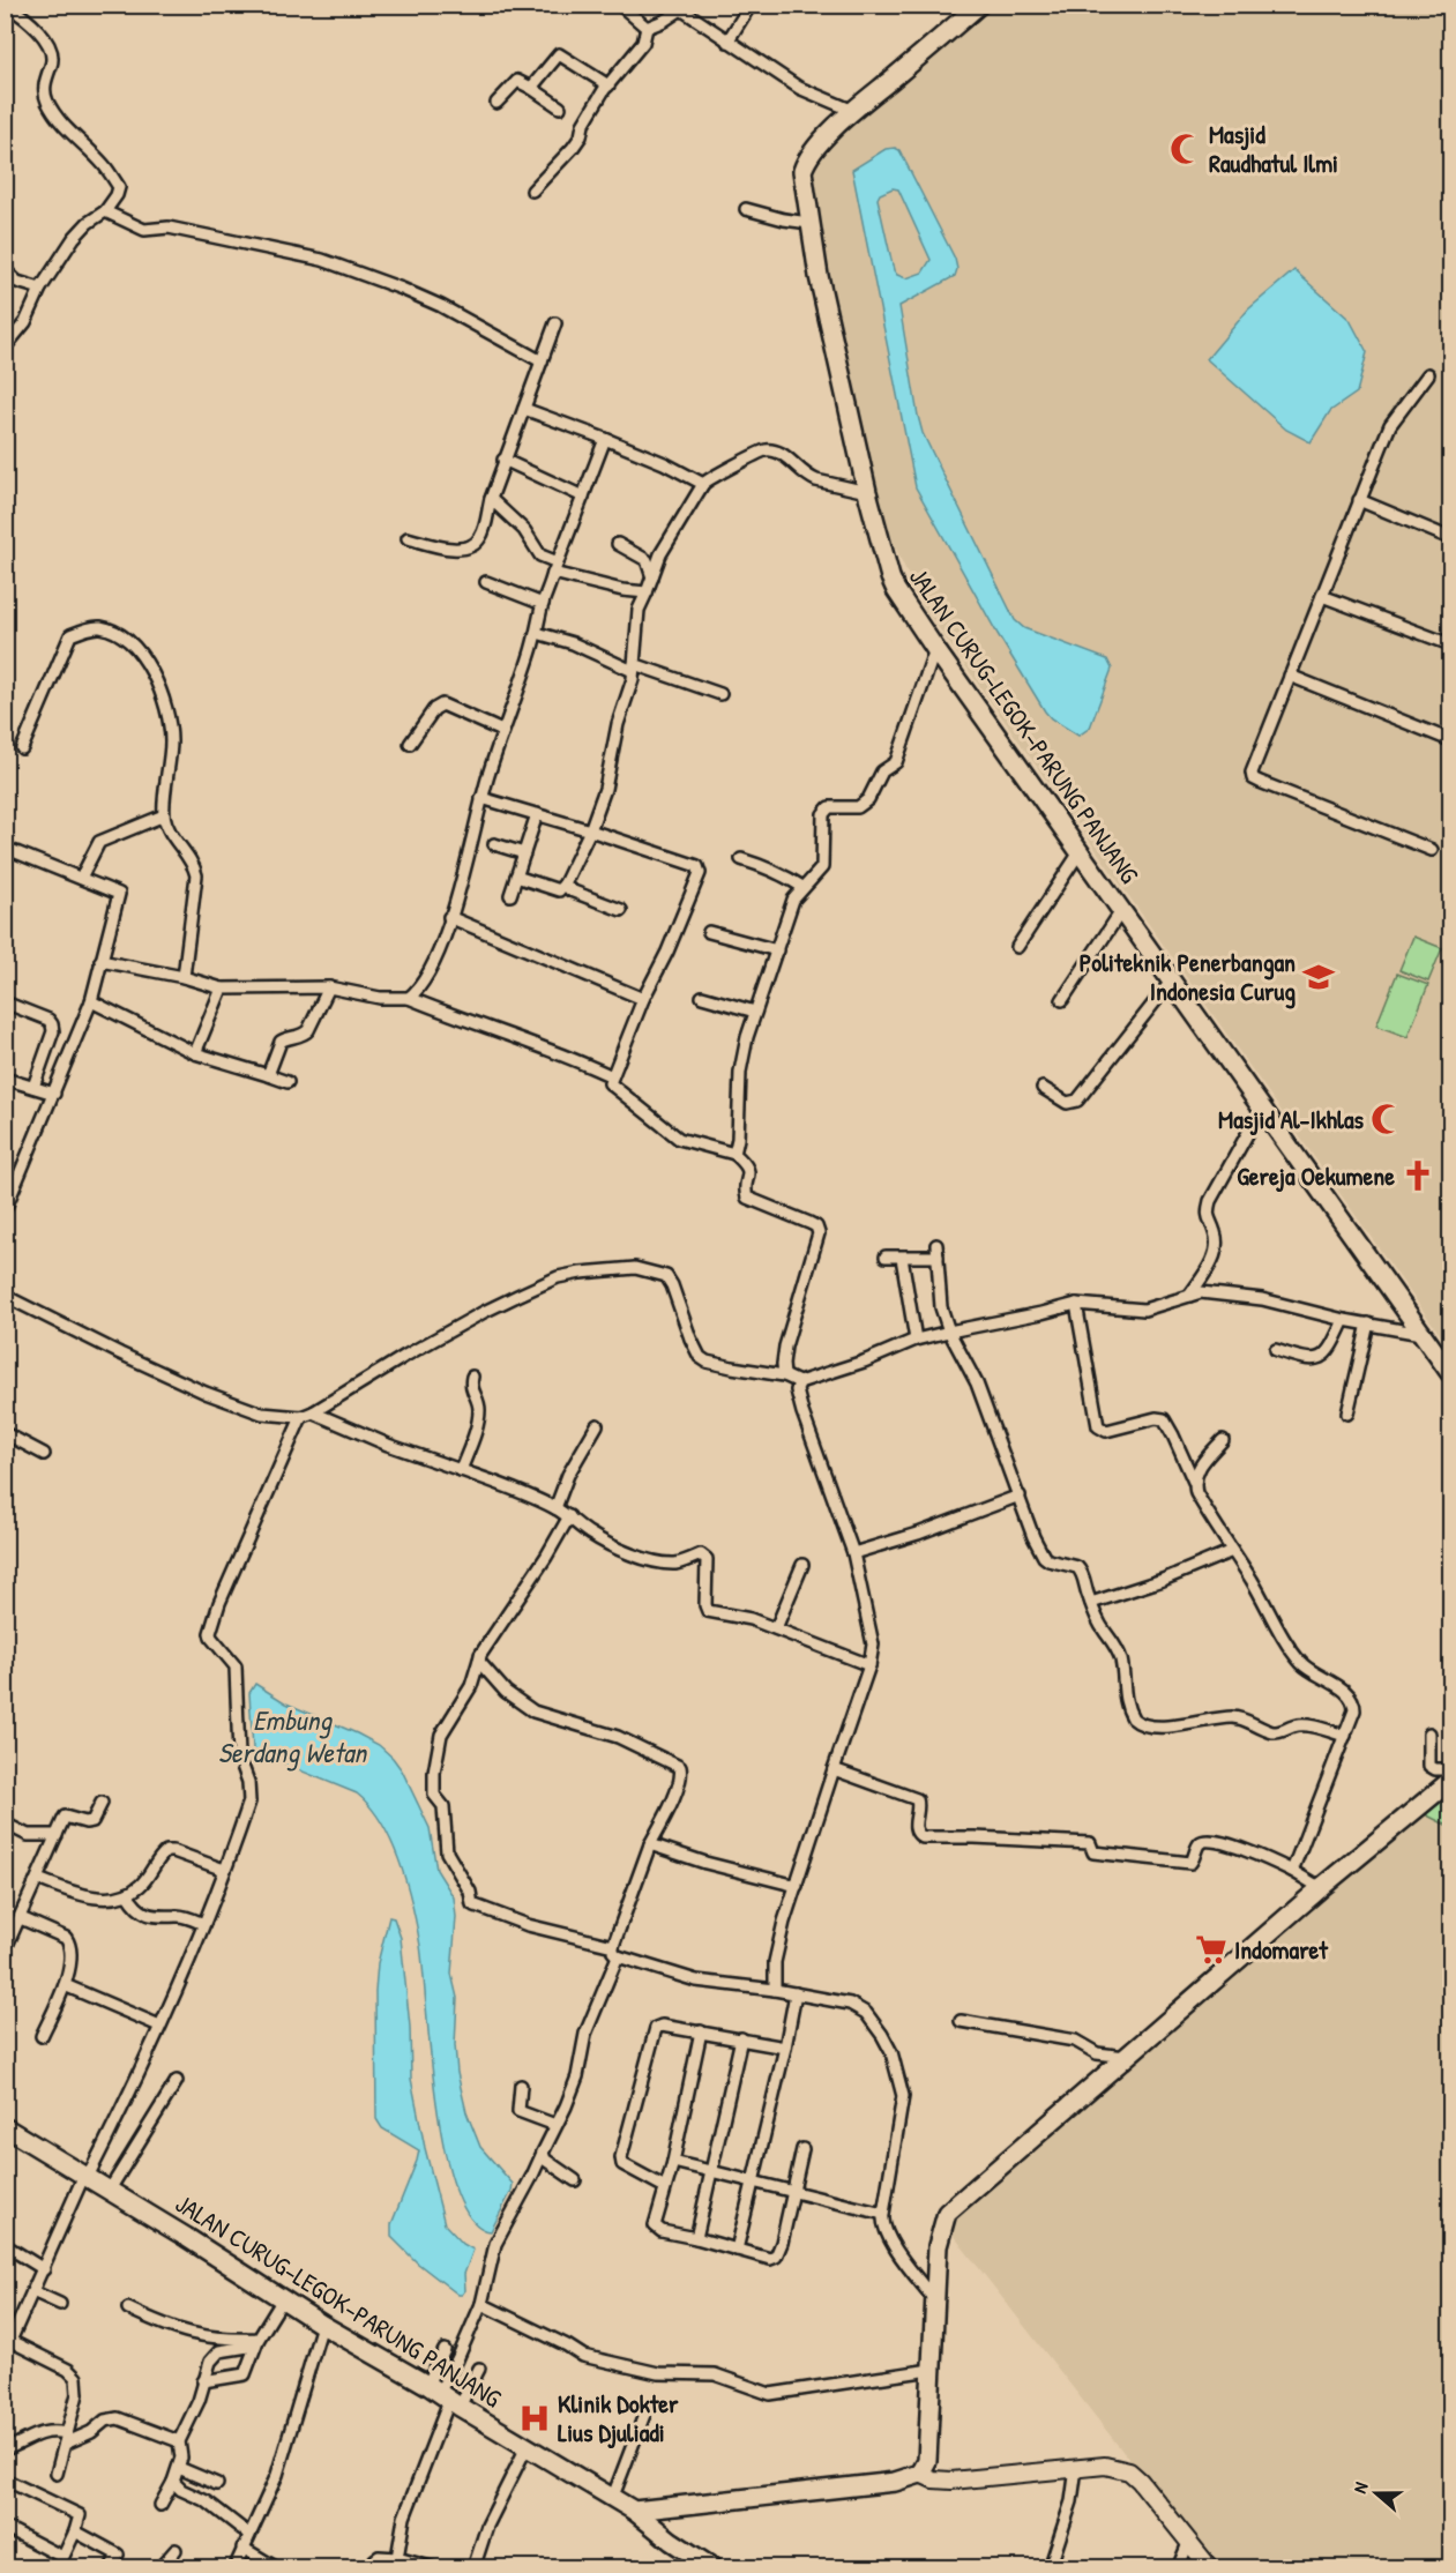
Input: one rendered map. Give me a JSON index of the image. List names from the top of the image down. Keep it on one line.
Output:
{"streets":{"main road":["JALAN CURUG–LEGOK–PARUNG PANJANG"]},"water":["Embung Serdang Wetan"],"places":{"mosque":["Masjid Raudhatul Ilmi","Masjid Al-Ikhlas"],"school or university":["Politeknik Penerbangan Indonesia Curug"],"church":["Gereja Oekumene"],"supermarket":["Indomaret"],"hospital":["Klinik Dokter Lius Djuliadi"]},"north":"left"}
